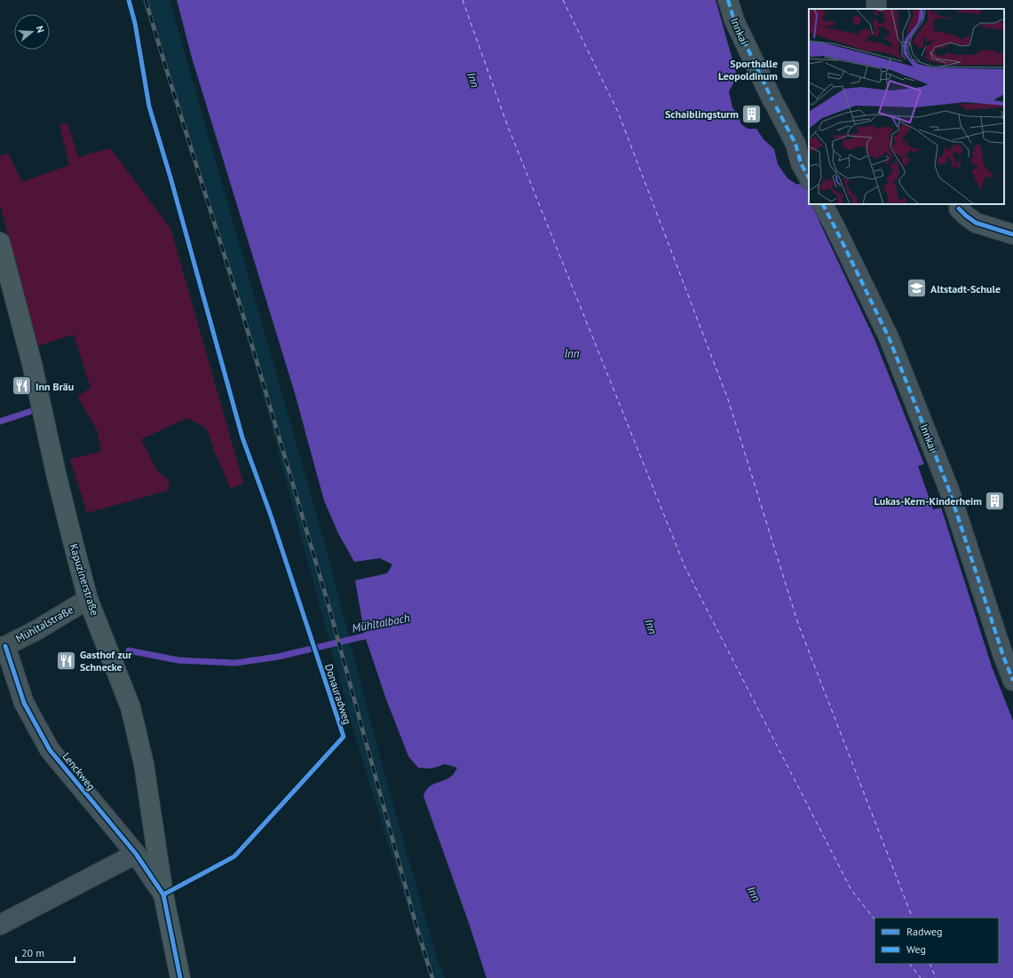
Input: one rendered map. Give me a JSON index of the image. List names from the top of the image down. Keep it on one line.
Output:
{"streets":{"main road":["Kapuzinerstraße"],"street":["Innkai","Mühltalstraße","Lenckweg"],"cycle path":["Donauradweg"]},"crossings":[["Kapuzinerstraße","Mühltalstraße"],["Kapuzinerstraße","Lenckweg"],["Mühltalstraße","Lenckweg"]],"water":["Inn","Mühltalbach"],"places":{"sports":["Sporthalle Leopoldinum"],"building":["Schaiblingsturm","Lukas-Kern-Kinderheim"],"school or university":["Altstadt-Schule"],"restaurant":["Inn Bräu","Gasthof zur Schnecke"]},"legend":["Radweg","Weg"],"scale_bar":"20 m","north":"right"}
